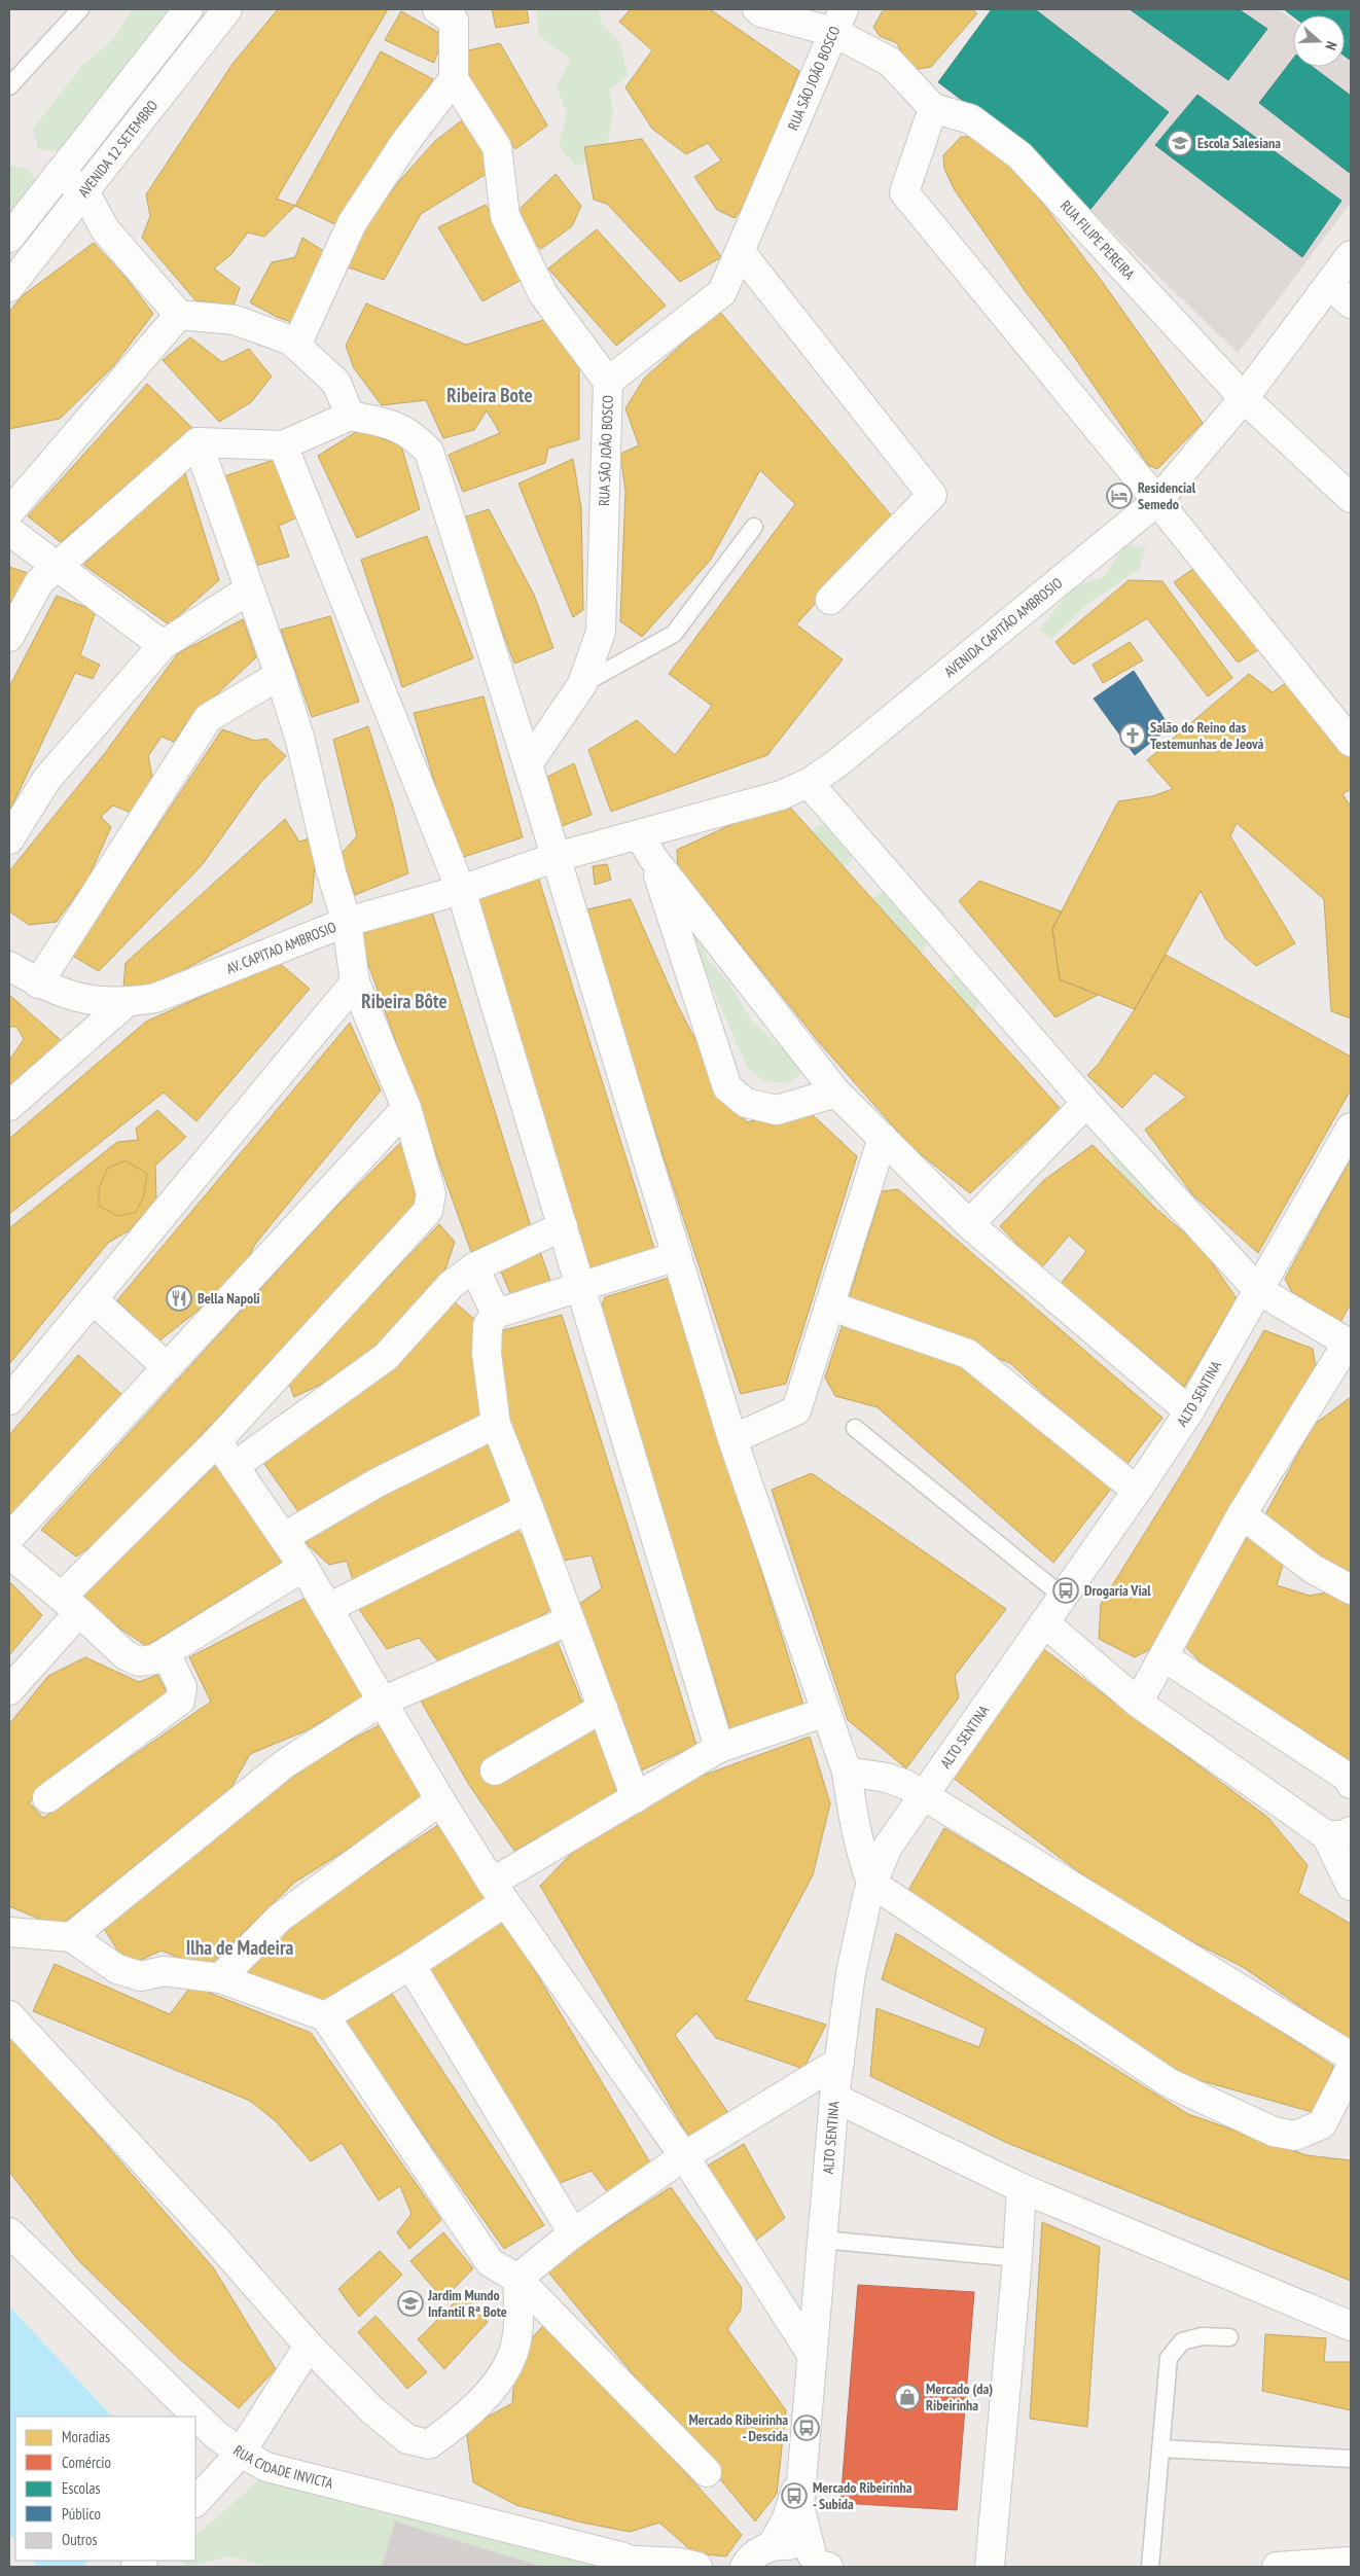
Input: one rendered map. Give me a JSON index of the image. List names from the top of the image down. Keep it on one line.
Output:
{"streets":{"street":["RUA SÃO JOÃO BOSCO","AVENIDA 12 SETEMBRO","RUA FILIPE PEREIRA","AVENIDA CAPITÃO AMBROSIO","AV. CAPITAO AMBROSIO","ALTO SENTINA","RUA CIDADE INVICTA"]},"crossings":[["RUA FILIPE PEREIRA","AVENIDA CAPITÃO AMBROSIO"],["AVENIDA CAPITÃO AMBROSIO","AV. CAPITAO AMBROSIO"]],"districts":["Ribeira Bote","Ribeira Bôte","Ilha de Madeira"],"places":{"school or university":["Escola Salesiana","Jardim Mundo Infantil Rª Bote"],"hotel":["Residencial Semedo"],"church":["Salão do Reino das Testemunhas de Jeová"],"restaurant":["Bella Napoli"],"bus stop":["Drogaria Vial","Mercado Ribeirinha - Descida","Mercado Ribeirinha - Subida"],"shop":["Mercado (da) Ribeirinha"]},"legend":["Moradias","Comércio","Escolas","Público","Outros"],"north":"right"}
